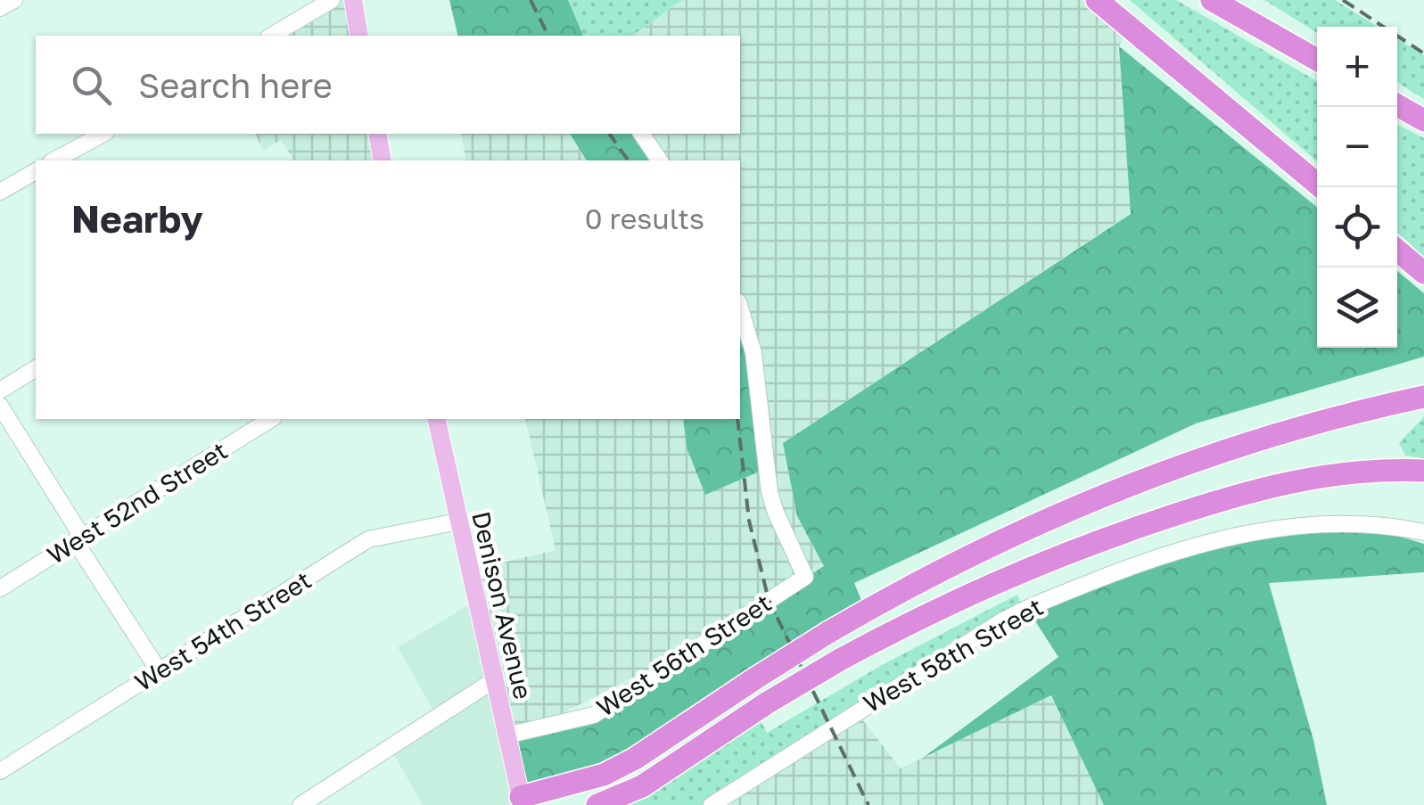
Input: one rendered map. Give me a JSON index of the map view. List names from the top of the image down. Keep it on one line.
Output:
{"streets":{"main road":["Denison Avenue"],"street":["West 52nd Street","West 54th Street","West 56th Street","West 58th Street"]},"crossings":[["Denison Avenue","West 54th Street"],["Denison Avenue","West 56th Street"]],"page":{"map_buttons":["+","−"],"search":"Search here","heading":["Nearby","0 results"]}}
